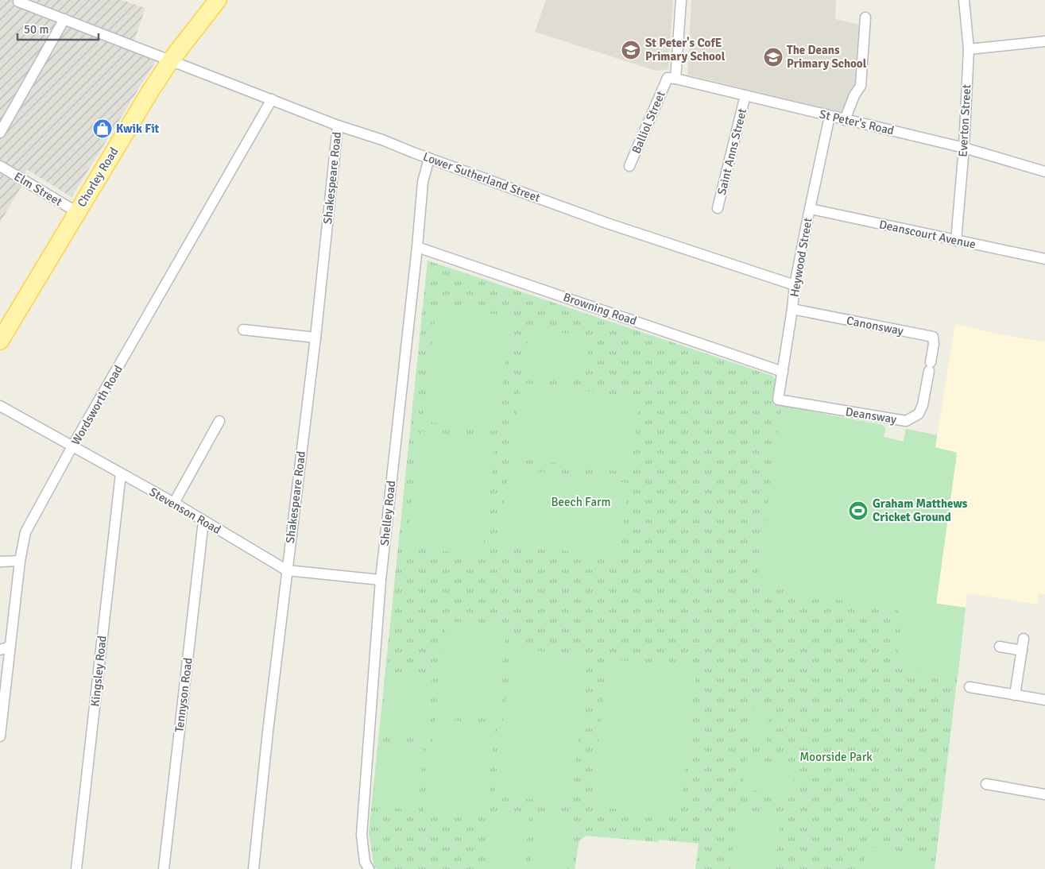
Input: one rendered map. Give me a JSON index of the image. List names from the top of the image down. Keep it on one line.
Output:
{"streets":{"main road":["Chorley Road"],"street":["Everton Street","Balliol Street","St Peter's Road","Saint Anns Street","Lower Sutherland Street","Shakespeare Road","Elm Street","Deanscourt Avenue","Heywood Street","Browning Road","Canonsway","Wordsworth Road","Deansway","Stevenson Road","Shelley Road","Kingsley Road","Tennyson Road"]},"crossings":[["Everton Street","St Peter's Road"],["Everton Street","Deanscourt Avenue"],["Balliol Street","St Peter's Road"],["St Peter's Road","Saint Anns Street"],["St Peter's Road","Heywood Street"],["Chorley Road","Lower Sutherland Street"],["Chorley Road","Elm Street"],["Lower Sutherland Street","Shakespeare Road"],["Lower Sutherland Street","Heywood Street"],["Lower Sutherland Street","Wordsworth Road"],["Lower Sutherland Street","Shelley Road"],["Shakespeare Road","Stevenson Road"],["Deanscourt Avenue","Heywood Street"],["Heywood Street","Browning Road"],["Heywood Street","Canonsway"],["Heywood Street","Deansway"],["Browning Road","Shelley Road"],["Canonsway","Deansway"],["Wordsworth Road","Stevenson Road"],["Stevenson Road","Shelley Road"],["Stevenson Road","Kingsley Road"],["Stevenson Road","Tennyson Road"]],"parks":["Beech Farm","Moorside Park"],"places":{"school or university":["St Peter's CofE Primary School","The Deans Primary School"],"shop":["Kwik Fit"],"sports":["Graham Matthews Cricket Ground"]},"scale_bar":"50 m"}
